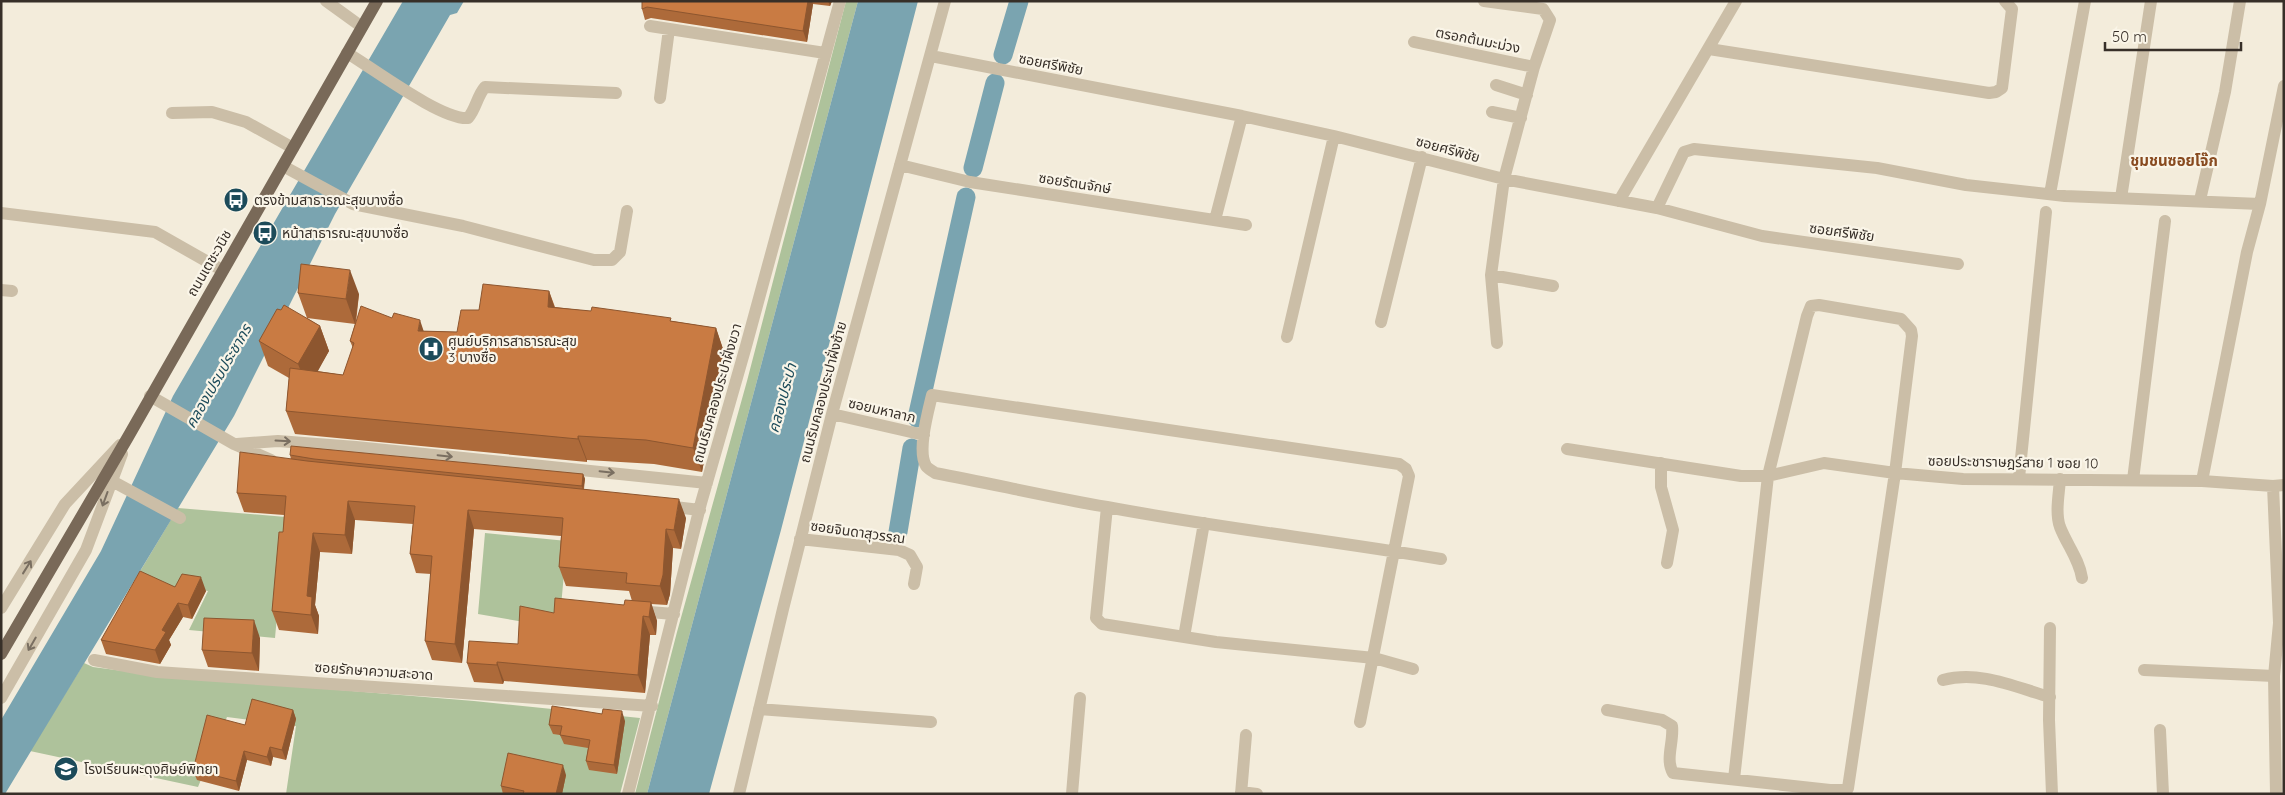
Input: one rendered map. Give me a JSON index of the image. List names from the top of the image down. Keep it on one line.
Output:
{"streets":{"main road":["ถนนเตชะวนิช"],"street":["ตรอกต้นมะม่วง","ซอยศรีพิชัย","ซอยรัตนจักษ์","ถนนริมคลองประปาฝั่งซ้าย","ถนนริมคลองประปาฝั่งขวา","ซอยมหาลาภ","ซอยประชาราษฎร์สาย 1 ซอย 10","ซอยจินดาสุวรรณ","ซอยรักษาความสะอาด"]},"crossings":[["ซอยศรีพิชัย","ถนนริมคลองประปาฝั่งซ้าย"],["ซอยรัตนจักษ์","ถนนริมคลองประปาฝั่งซ้าย"],["ถนนริมคลองประปาฝั่งซ้าย","ซอยมหาลาภ"],["ถนนริมคลองประปาฝั่งซ้าย","ซอยจินดาสุวรรณ"],["ถนนริมคลองประปาฝั่งขวา","ซอยรักษาความสะอาด"]],"districts":["ชุมชนซอยโจ๊ก"],"water":["คลองเปรมประชากร","คลองประปา"],"places":{"bus stop":["ตรงข้ามสาธารณะสุขบางซื่อ","หน้าสาธารณะสุขบางซื่อ"],"hospital":["ศูนย์บริการสาธารณะสุข 3 บางซื่อ"],"school or university":["โรงเรียนผะดุงศิษย์พิทยา"]},"scale_bar":"50 m"}
